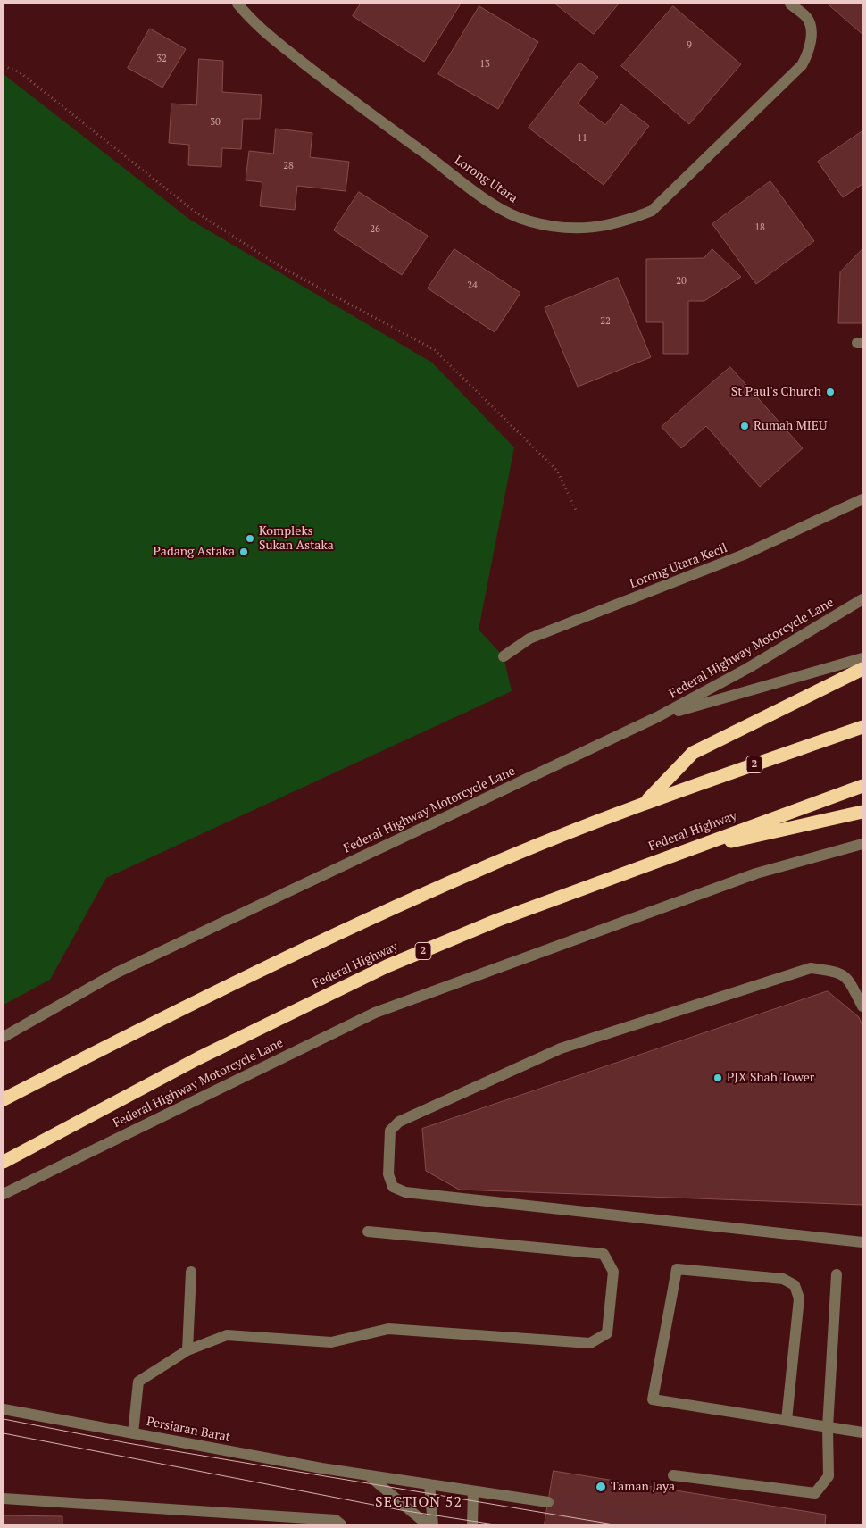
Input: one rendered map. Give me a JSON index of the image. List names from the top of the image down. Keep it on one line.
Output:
{"streets":{"highway":["2","Federal Highway"],"street":["Lorong Utara","Lorong Utara Kecil","Federal Highway Motorcycle Lane","Persiaran Barat"]},"districts":["SECTION 52"],"places":["St Paul's Church","Rumah MIEU","Kompleks Sukan Astaka","Padang Astaka","PJX Shah Tower","Taman Jaya"],"house_numbers":["9","32","13","30","11","28","18","26","20","24","22"]}
